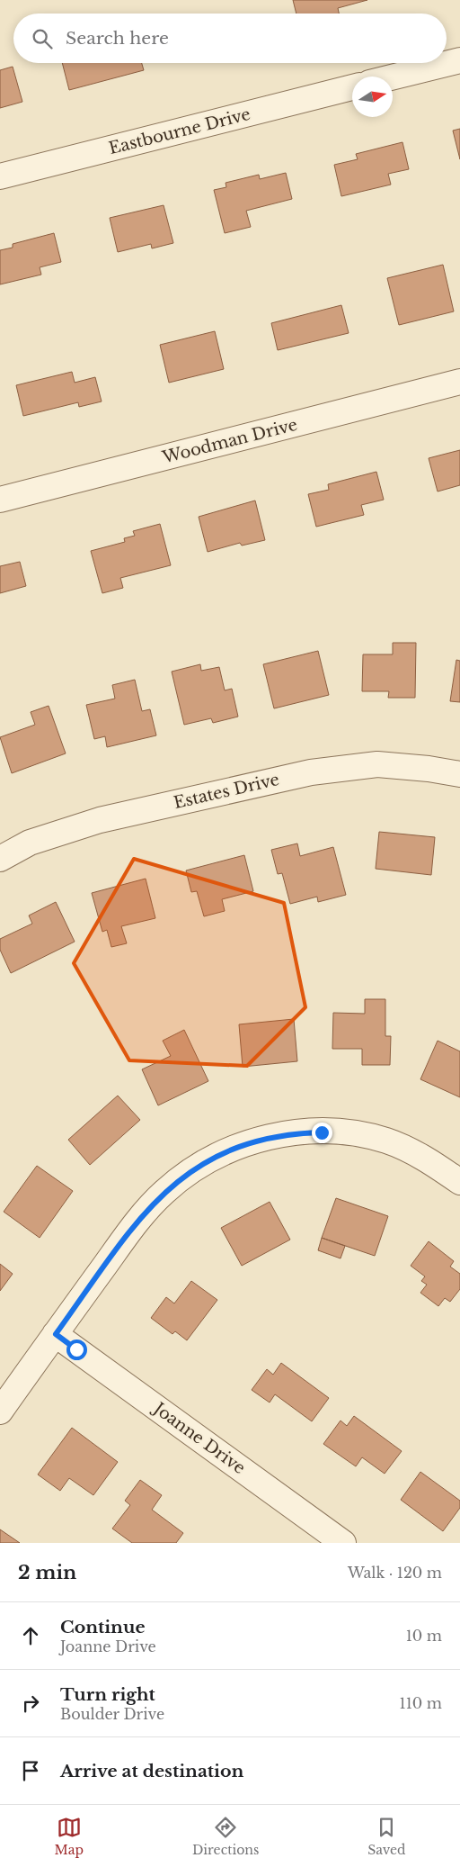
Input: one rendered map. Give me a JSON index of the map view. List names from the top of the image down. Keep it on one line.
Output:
{"streets":{"street":["Eastbourne Drive","Woodman Drive","Estates Drive","Joanne Drive"]},"north":"right","page":{"search":"Search here","heading":["2 min","Walk · 120 m"],"list":[["Continue","Joanne Drive","10 m"],["Turn right","Boulder Drive","110 m"],"Arrive at destination"],"nav":["Map","Directions","Saved"]}}
